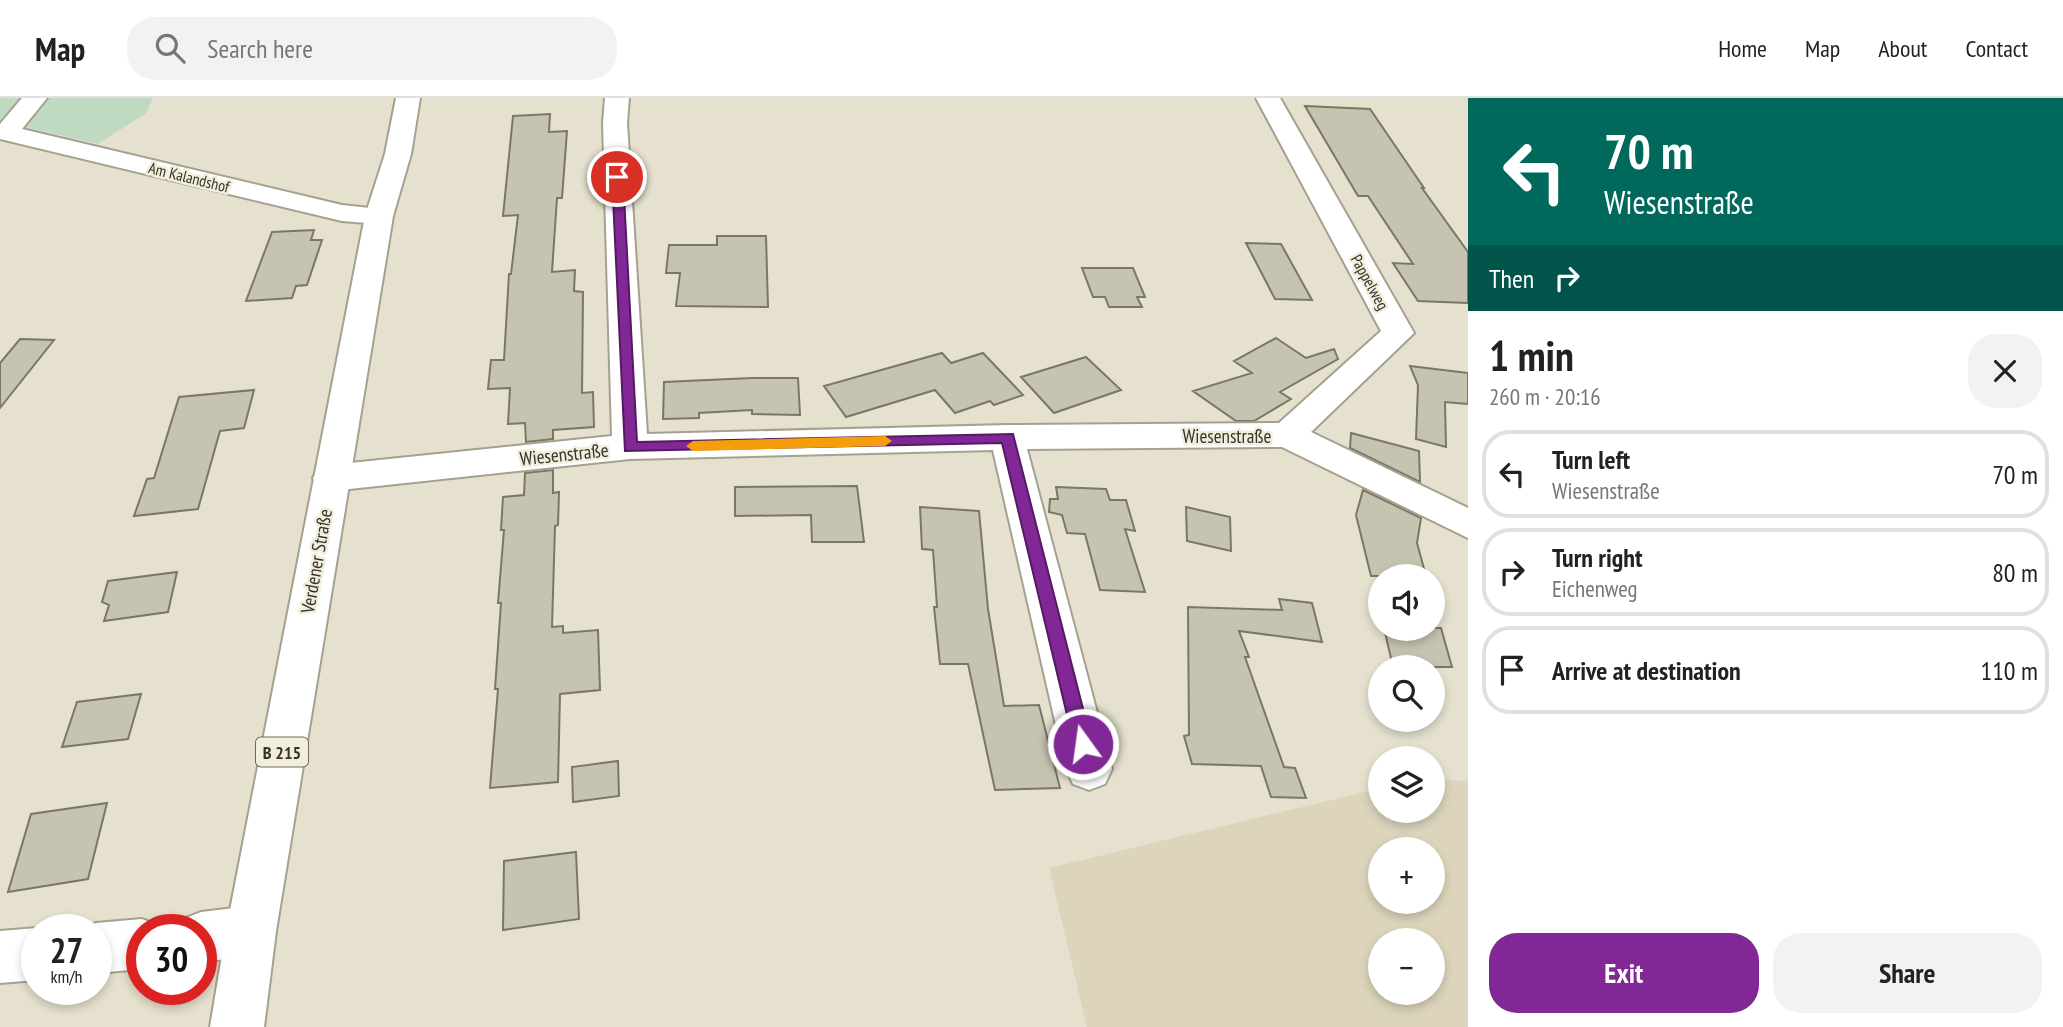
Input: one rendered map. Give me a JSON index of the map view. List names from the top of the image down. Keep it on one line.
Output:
{"streets":{"street":["Am Kalandshof","Pappelweg","Wiesenstraße","Verdener Straße","B 215"]},"crossings":[["Am Kalandshof","Verdener Straße"],["Pappelweg","Wiesenstraße"],["Wiesenstraße","Verdener Straße"]],"page":{"header":"Map","search":"Search here","nav":["Home","Map","About","Contact"],"turn":["70 m","Wiesenstraße"],"then":"Then","heading":["1 min","260 m · 20:16"],"list":[{"name":"Turn left","note":"Wiesenstraße","value":"70 m"},{"name":"Turn right","note":"Eichenweg","value":"80 m"},{"name":"Arrive at destination","value":"110 m"}],"map_buttons":["+","−"],"speed":"27 km/h","limit":"30","buttons":["Exit","Share"]}}
